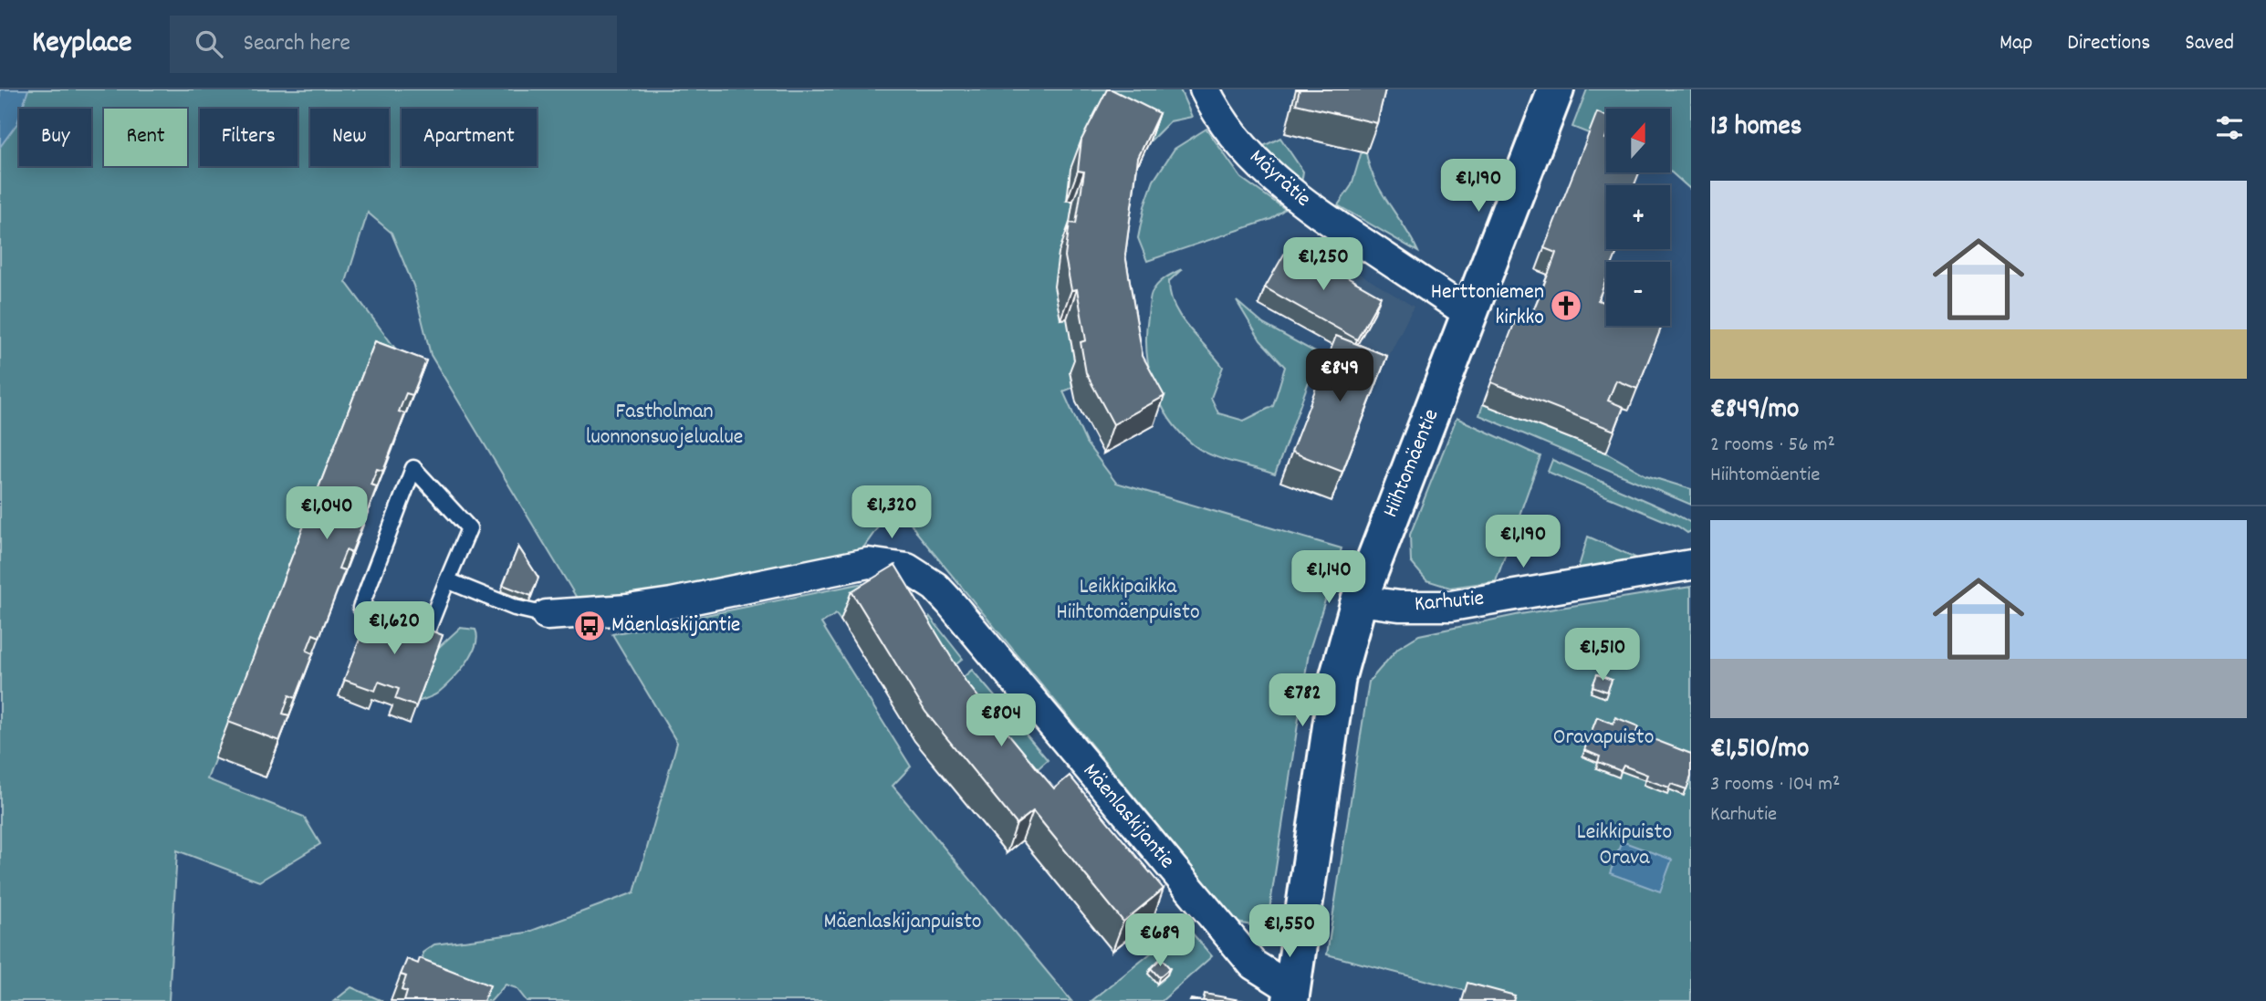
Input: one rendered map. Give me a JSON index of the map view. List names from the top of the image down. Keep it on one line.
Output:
{"streets":{"street":["Mäyrätie","Hiihtomäentie","Karhutie","Mäenlaskijantie"]},"crossings":[["Mäyrätie","Hiihtomäentie"],["Hiihtomäentie","Karhutie"],["Hiihtomäentie","Mäenlaskijantie"]],"parks":["Fastholman luonnonsuojelualue","Leikkipaikka Hiihtomäenpuisto","Oravapuisto","Leikkipuisto Orava","Mäenlaskijanpuisto"],"places":{"church":["Herttoniemen kirkko"],"bus stop":["Mäenlaskijantie"]},"north":"top","page":{"header":"Keyplace","search":"Search here","nav":["Map","Directions","Saved"],"heading":"13 homes","map_buttons":["+","−"],"chip":["Buy","Rent","Filters","New","Apartment"],"price":["€1,190","€1,250","€849","€1,320","€1,040","€1,190","€1,140","€1,620","€1,510","€782","€804","€1,550","€689"],"list":[{"name":"€849/mo","note":"2 rooms · 56 m² · Hiihtomäentie"},{"name":"€1,510/mo","note":"3 rooms · 104 m² · Karhutie"}]}}
